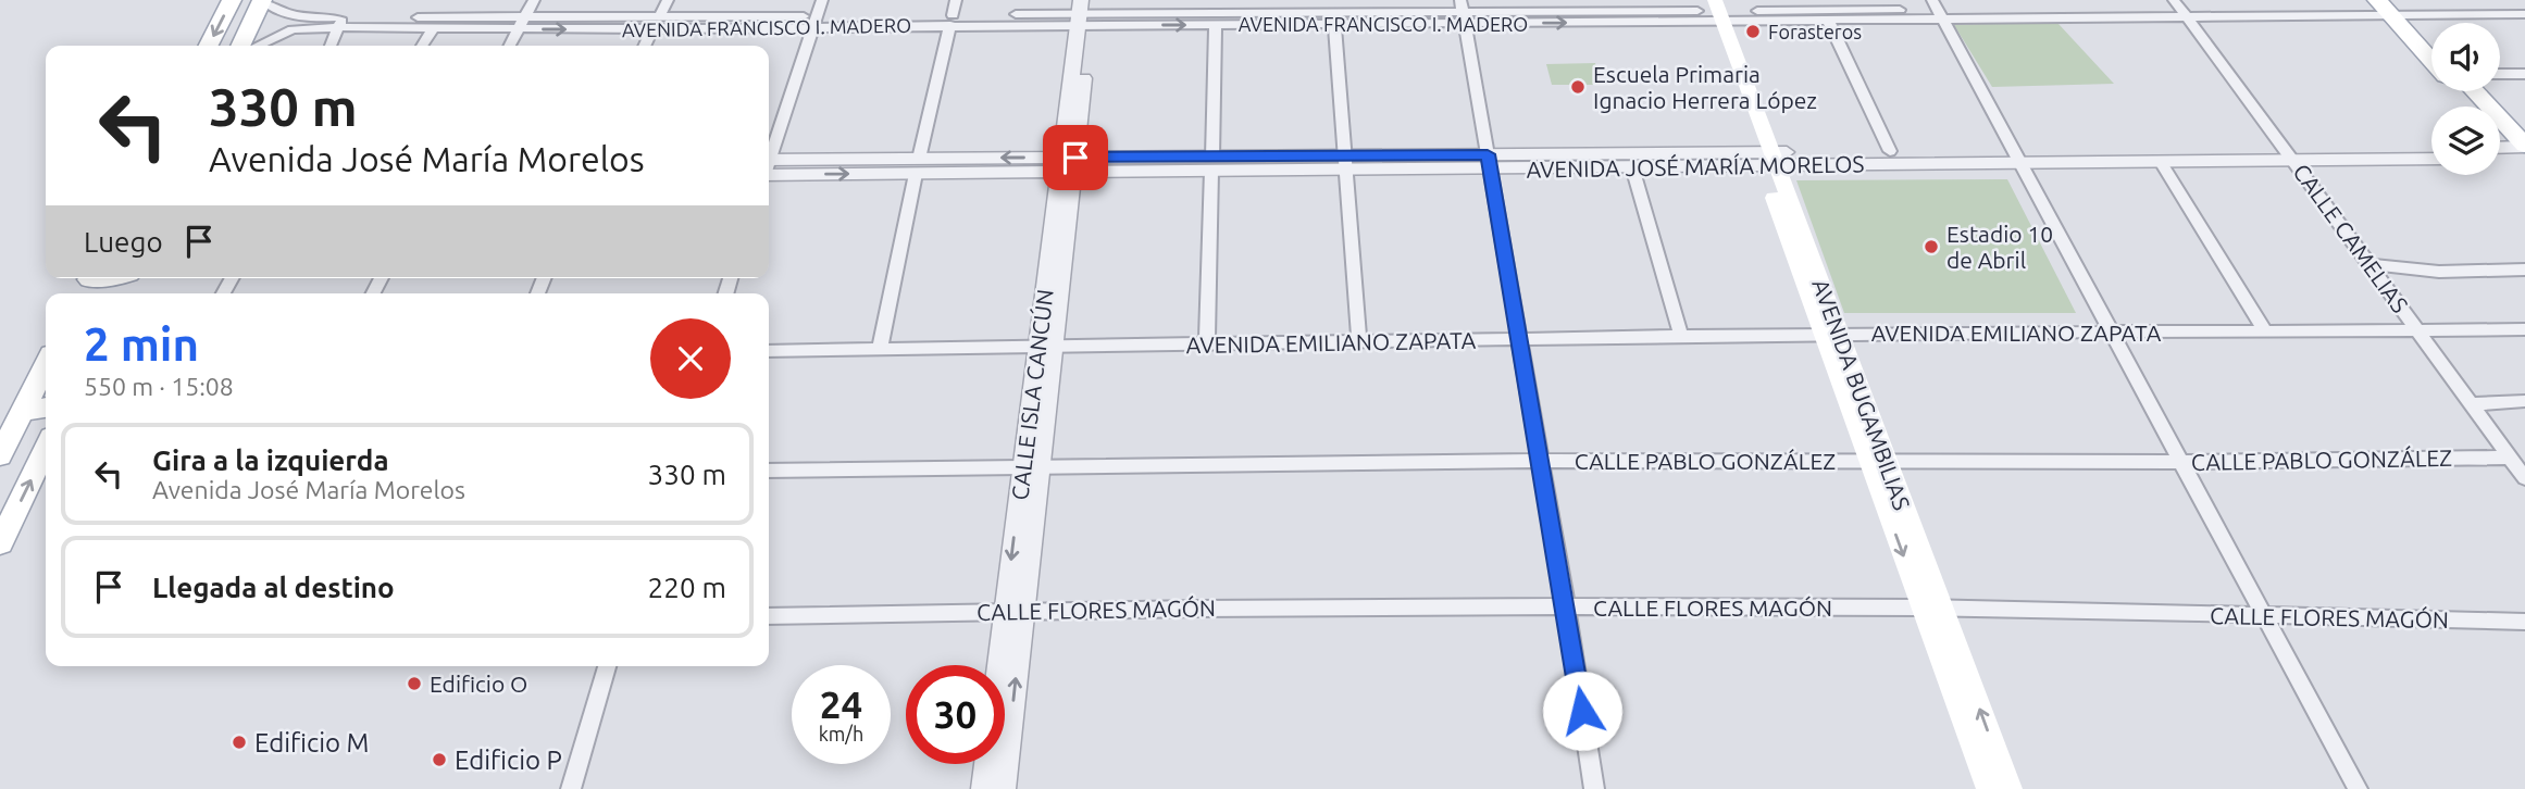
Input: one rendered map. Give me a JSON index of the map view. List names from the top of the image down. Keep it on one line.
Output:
{"streets":{"main road":["AVENIDA BUGAMBILIAS"],"street":["AVENIDA FRANCISCO I. MADERO","AVENIDA JOSÉ MARÍA MORELOS","CALLE CAMELIAS","AVENIDA EMILIANO ZAPATA","CALLE ISLA CANCÚN","CALLE PABLO GONZÁLEZ","CALLE FLORES MAGÓN"]},"crossings":[["AVENIDA FRANCISCO I. MADERO","CALLE CAMELIAS"],["AVENIDA FRANCISCO I. MADERO","CALLE ISLA CANCÚN"],["AVENIDA FRANCISCO I. MADERO","AVENIDA BUGAMBILIAS"],["AVENIDA JOSÉ MARÍA MORELOS","CALLE CAMELIAS"],["AVENIDA JOSÉ MARÍA MORELOS","CALLE ISLA CANCÚN"],["AVENIDA JOSÉ MARÍA MORELOS","AVENIDA BUGAMBILIAS"],["CALLE CAMELIAS","AVENIDA EMILIANO ZAPATA"],["CALLE CAMELIAS","CALLE PABLO GONZÁLEZ"],["AVENIDA EMILIANO ZAPATA","CALLE ISLA CANCÚN"],["AVENIDA EMILIANO ZAPATA","AVENIDA BUGAMBILIAS"],["CALLE ISLA CANCÚN","CALLE PABLO GONZÁLEZ"],["CALLE ISLA CANCÚN","CALLE FLORES MAGÓN"],["AVENIDA BUGAMBILIAS","CALLE PABLO GONZÁLEZ"],["AVENIDA BUGAMBILIAS","CALLE FLORES MAGÓN"]],"places":["Forasteros","Escuela Primaria Ignacio Herrera López","Estadio 10 de Abril","Edificio O","Edificio M","Edificio P"],"page":{"turn":["330 m","Avenida José María Morelos"],"then":"Luego","heading":["2 min","550 m · 15:08"],"list":[{"name":"Gira a la izquierda","note":"Avenida José María Morelos","value":"330 m"},{"name":"Llegada al destino","value":"220 m"}],"speed":"24 km/h","limit":"30"}}
